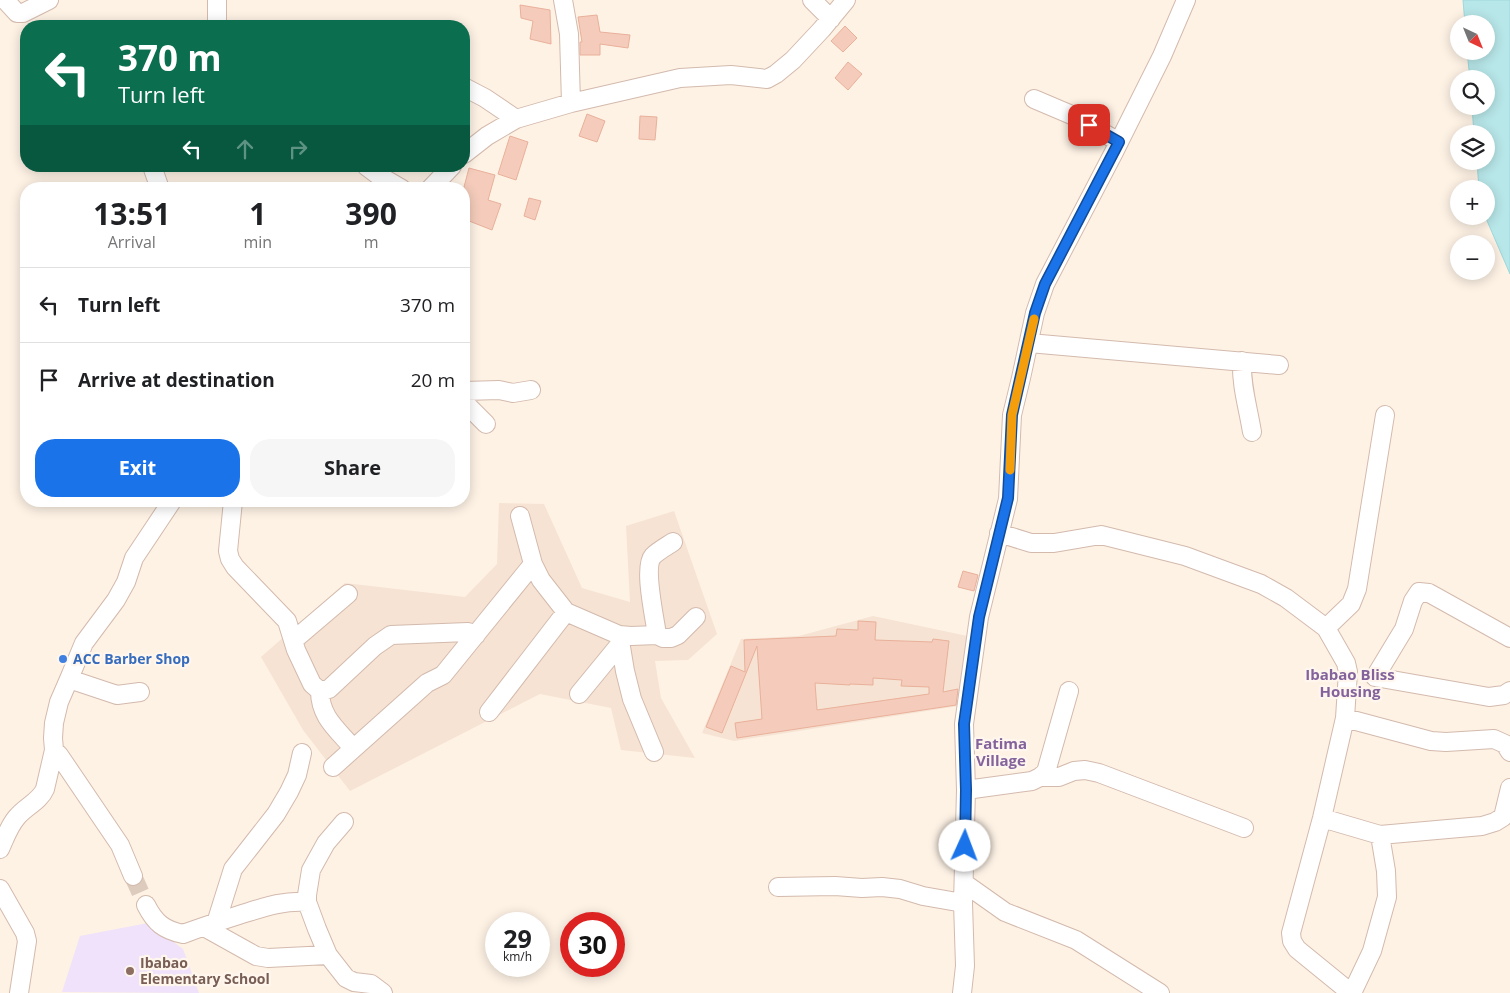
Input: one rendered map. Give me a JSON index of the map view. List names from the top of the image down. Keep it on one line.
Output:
{"districts":["Ibabao Bliss Housing","Fatima Village"],"places":["ACC Barber Shop","Ibabao Elementary School"],"north":"bottom right","page":{"map_buttons":["+","−"],"turn":["370 m","Turn left"],"eta":["13:51","Arrival","1","min","390","m"],"list":[{"name":"Turn left","value":"370 m"},{"name":"Arrive at destination","value":"20 m"}],"buttons":["Exit","Share"],"speed":"29 km/h","limit":"30"}}
